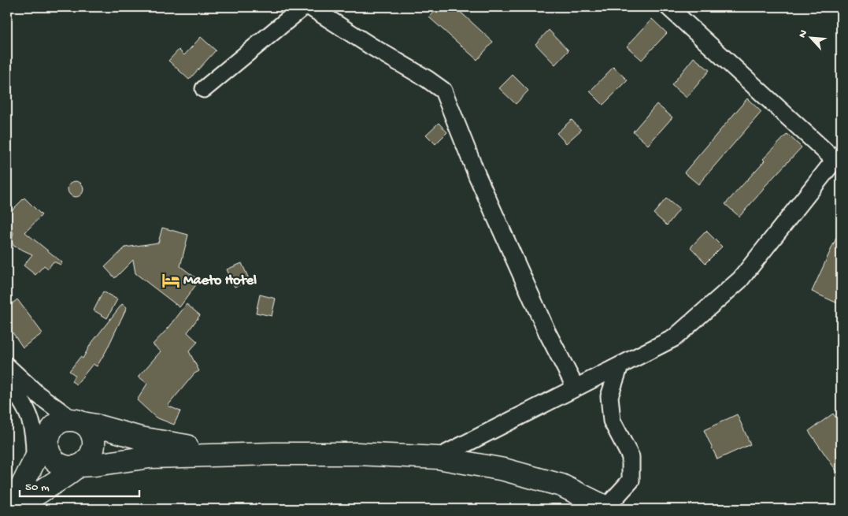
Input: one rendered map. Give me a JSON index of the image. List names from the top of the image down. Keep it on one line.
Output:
{"places":{"hotel":["Maeto Hotel"]},"scale_bar":"50 m","north":"top left"}
